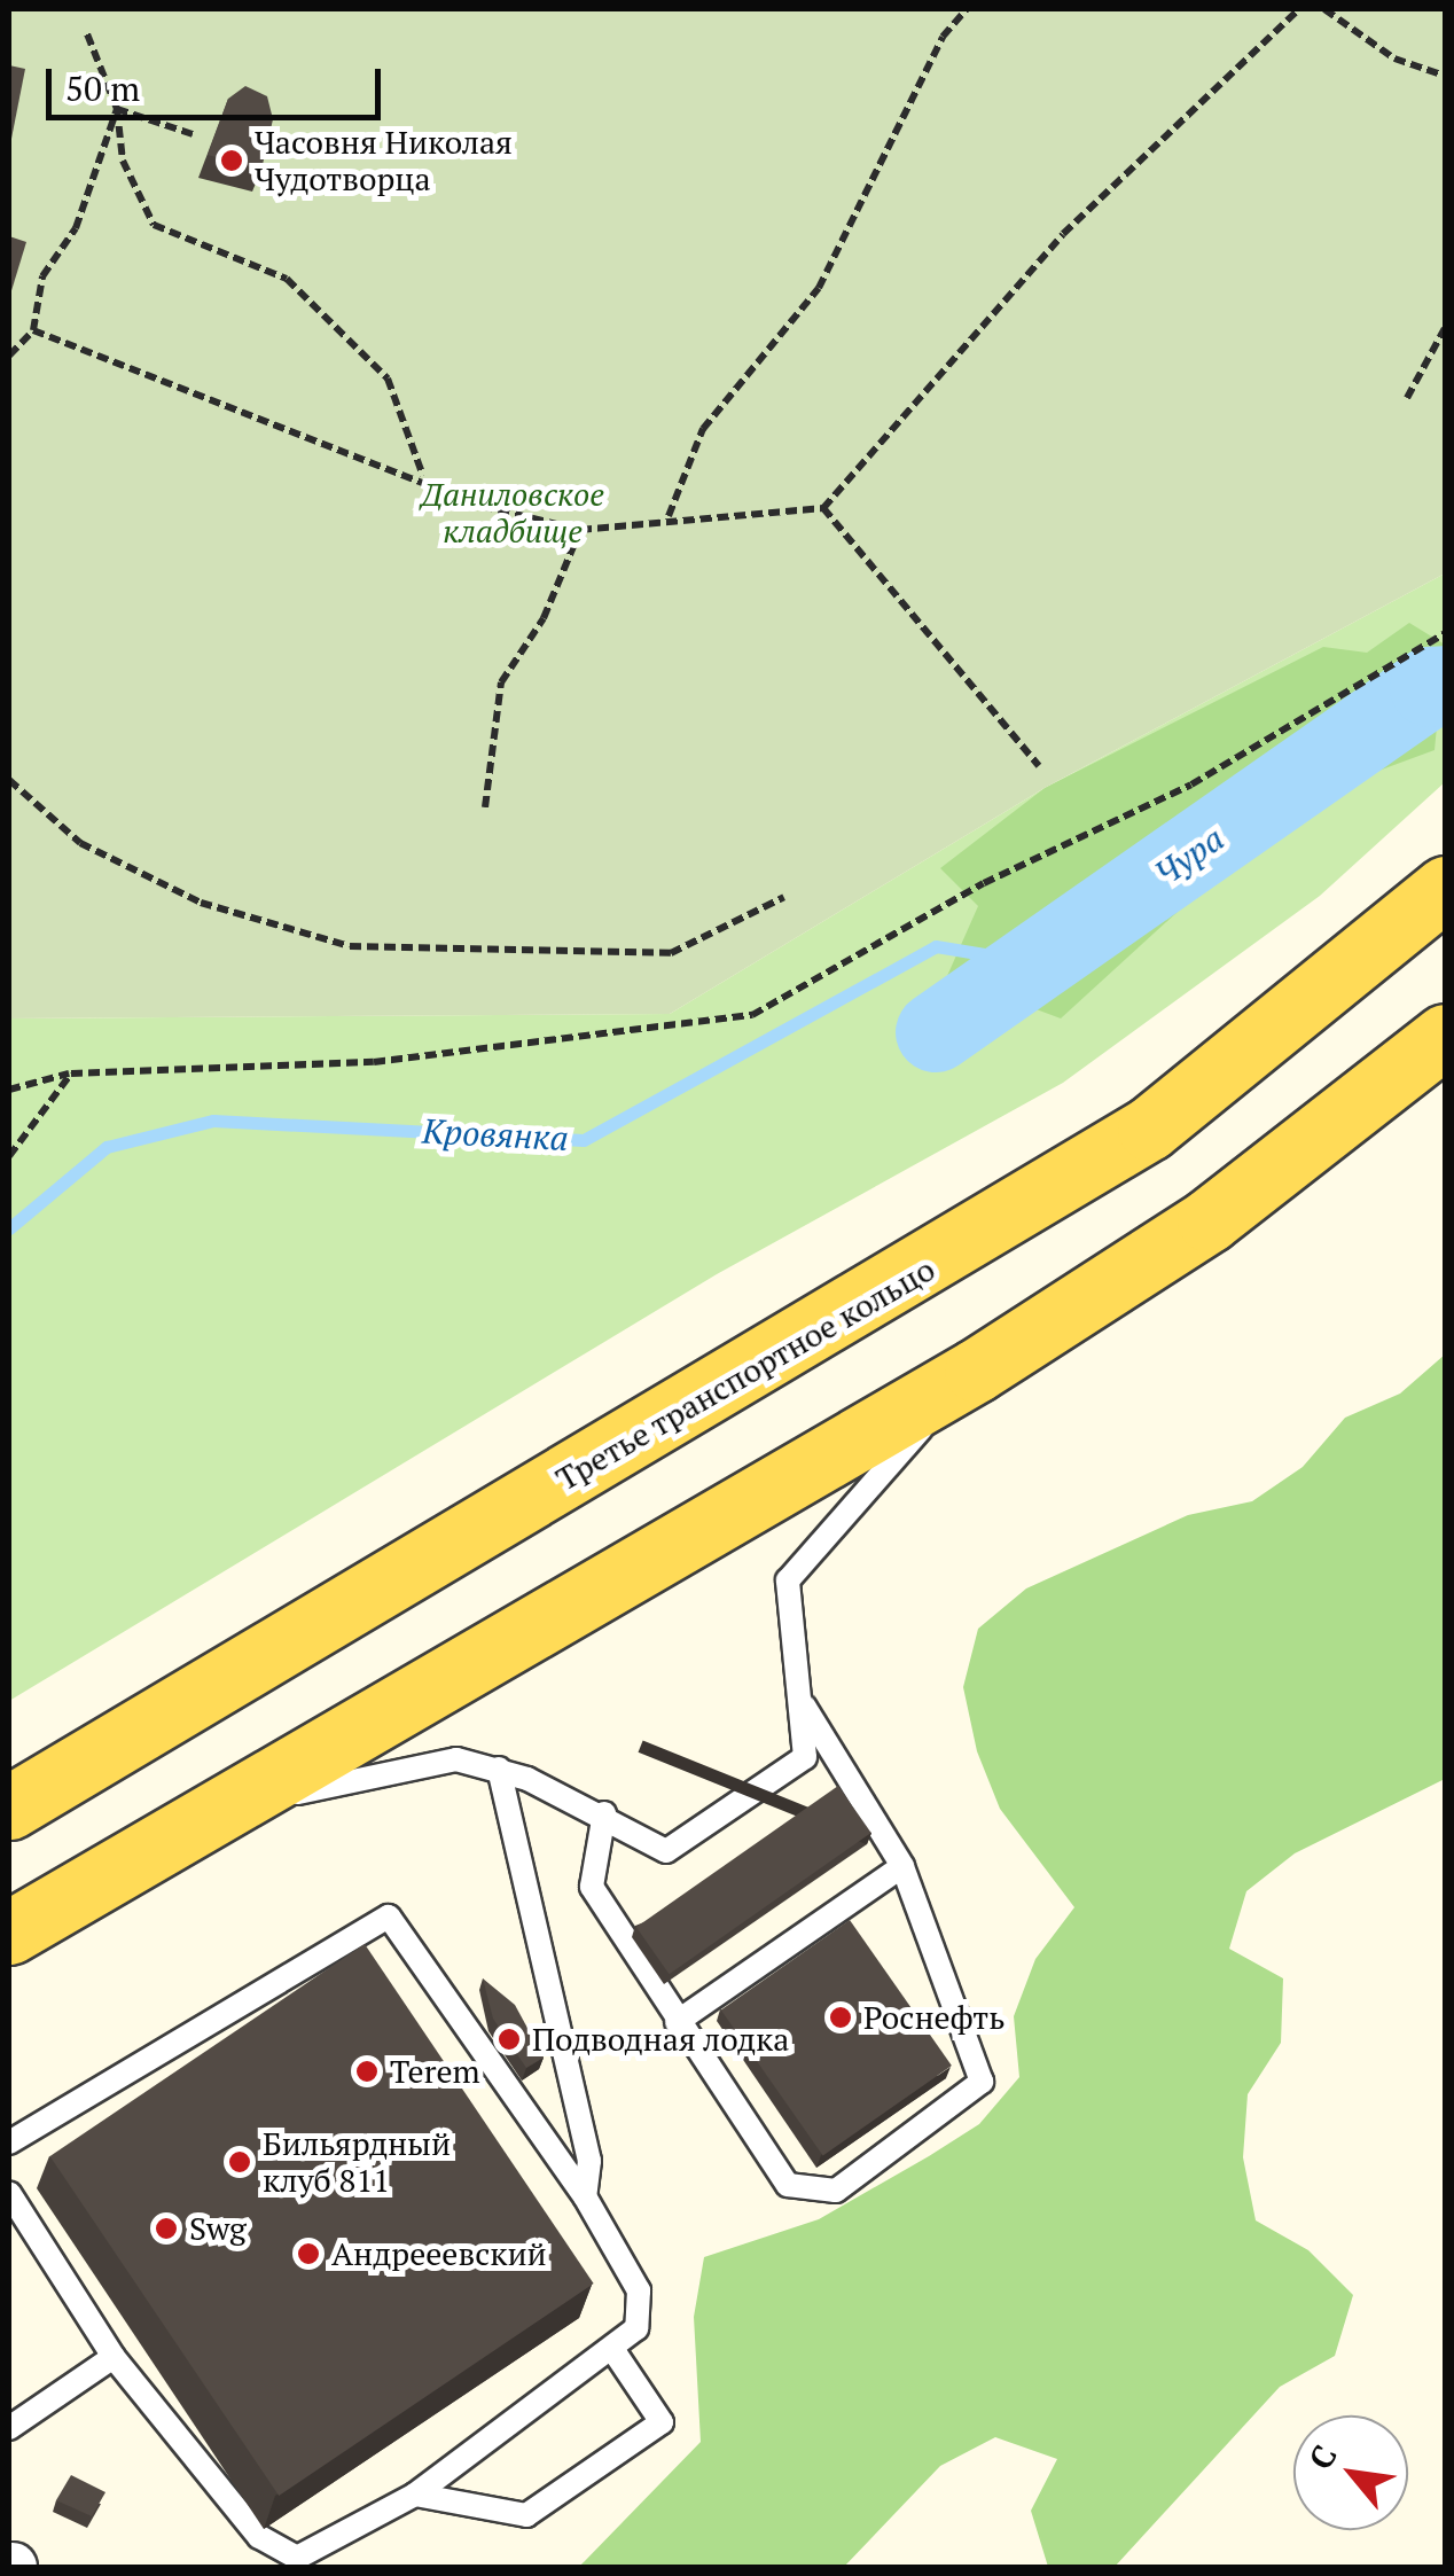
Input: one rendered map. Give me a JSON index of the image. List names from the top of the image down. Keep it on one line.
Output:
{"streets":{"main road":["Третье транспортное кольцо"]},"water":["Чура","Кровянка"],"parks":["Даниловское кладбище"],"places":["Часовня Николая Чудотворца","Роснефть","Подводная лодка","Terem","Бильярдный клуб 811","Swg","Андрееевский"],"scale_bar":"50 m","north":"top left"}
